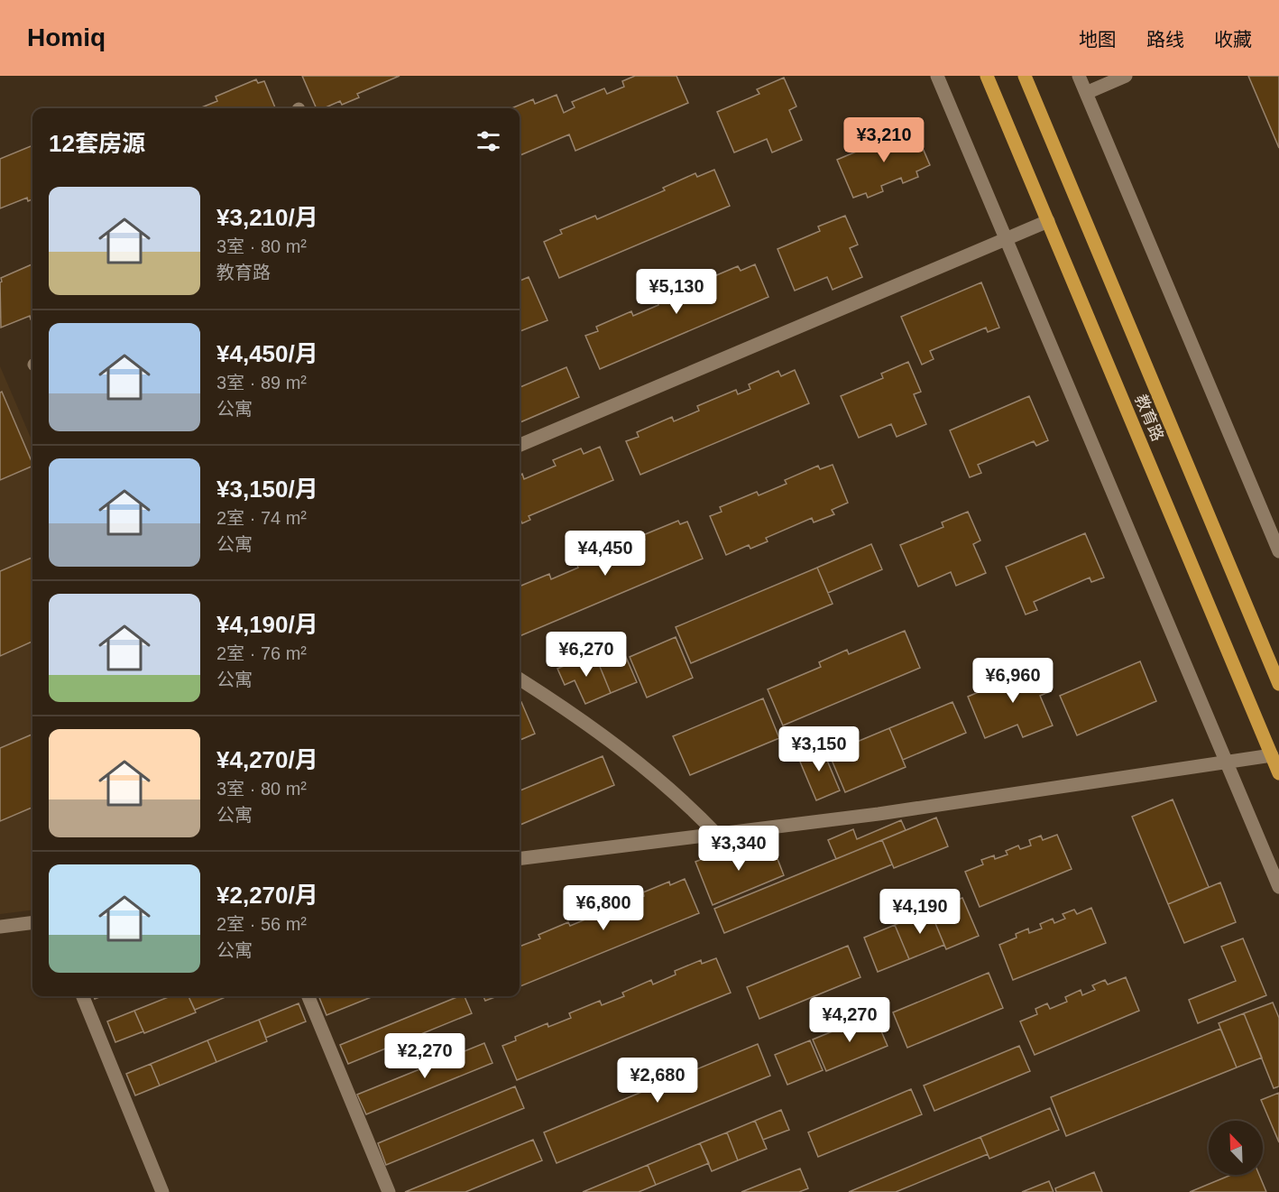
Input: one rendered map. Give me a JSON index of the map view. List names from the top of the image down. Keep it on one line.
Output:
{"streets":{"main road":["教育路"]},"north":"top left","page":{"header":"Homiq","nav":["地图","路线","收藏"],"heading":"12套房源","price":["¥3,210","¥5,130","¥4,450","¥6,270","¥6,960","¥3,150","¥3,340","¥6,800","¥4,190","¥4,270","¥2,270","¥2,680"],"list":[{"name":"¥3,210/月","note":"3室 · 80 m² · 教育路"},{"name":"¥4,450/月","note":"3室 · 89 m² · 公寓"},{"name":"¥3,150/月","note":"2室 · 74 m² · 公寓"},{"name":"¥4,190/月","note":"2室 · 76 m² · 公寓"},{"name":"¥4,270/月","note":"3室 · 80 m² · 公寓"},{"name":"¥2,270/月","note":"2室 · 56 m² · 公寓"}]}}
